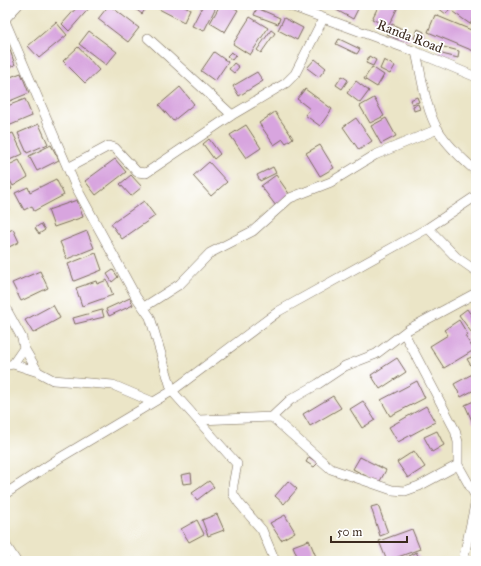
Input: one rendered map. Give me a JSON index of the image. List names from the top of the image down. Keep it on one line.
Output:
{"streets":{"street":["Randa Road"]},"scale_bar":"50 m"}
